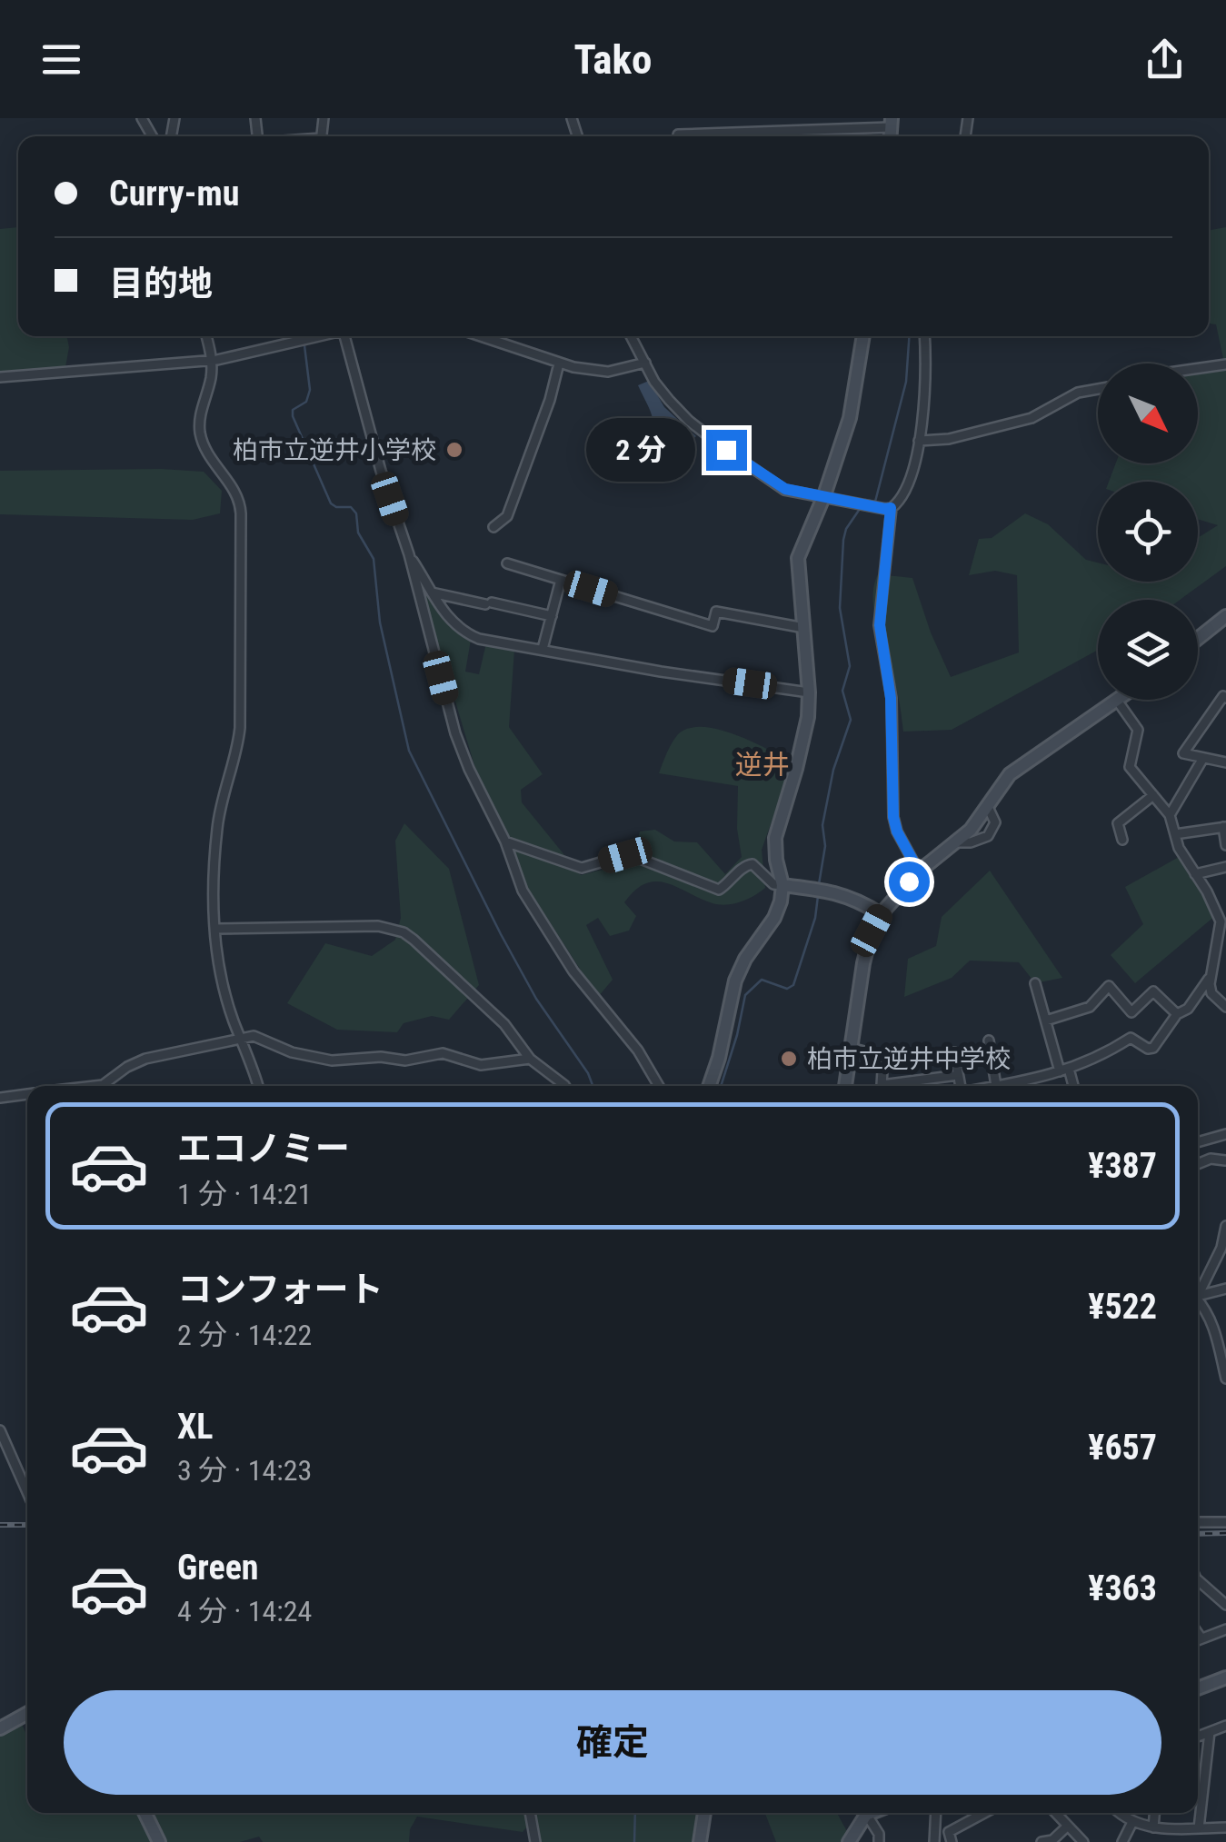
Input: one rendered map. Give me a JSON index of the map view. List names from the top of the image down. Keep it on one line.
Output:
{"districts":["逆井"],"places":["柏市立逆井小学校","柏市立逆井中学校"],"north":"bottom right","page":{"header":"Tako","banner":["Curry-mu","目的地"],"bubble":"2 分","list":[{"name":"エコノミー","note":"1 分 · 14:21","value":"¥387"},{"name":"コンフォート","note":"2 分 · 14:22","value":"¥522"},{"name":"XL","note":"3 分 · 14:23","value":"¥657"},{"name":"Green","note":"4 分 · 14:24","value":"¥363"}],"buttons":"確定"}}
